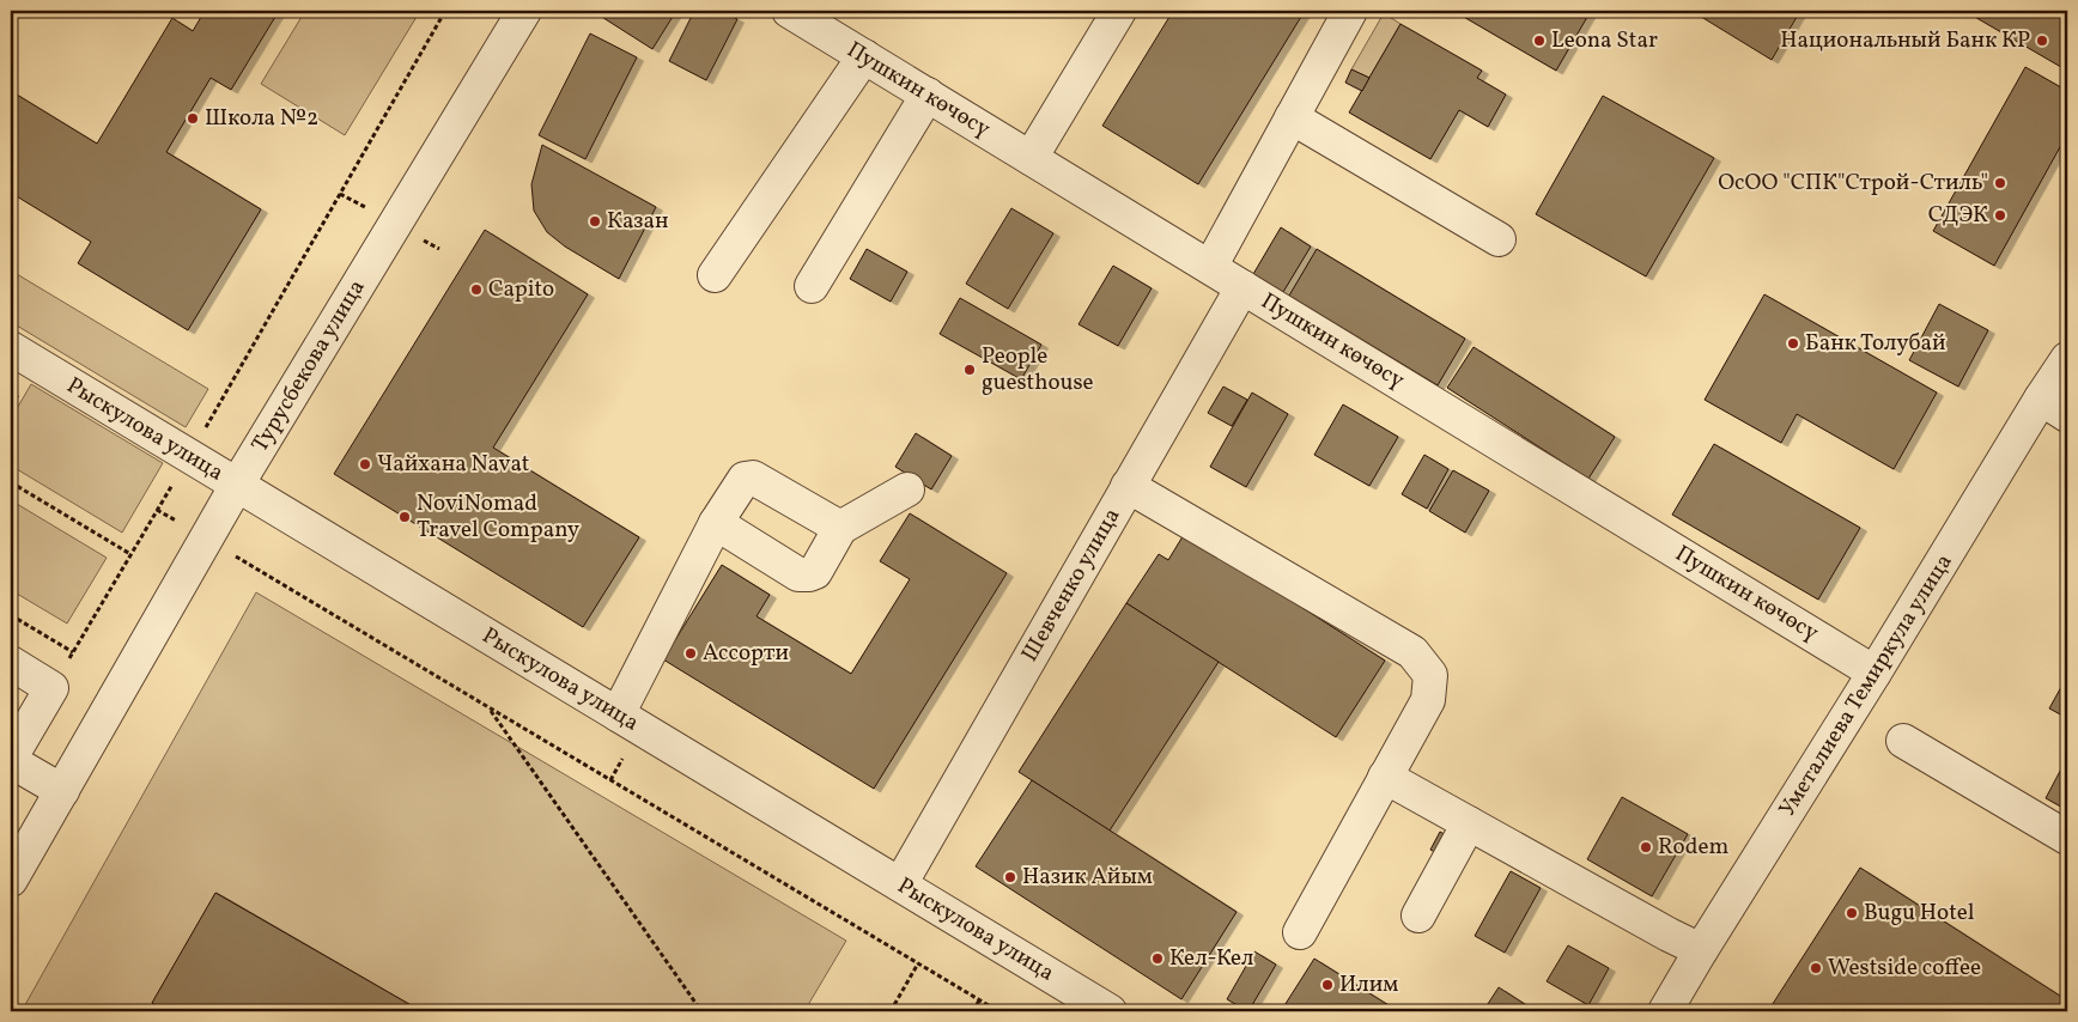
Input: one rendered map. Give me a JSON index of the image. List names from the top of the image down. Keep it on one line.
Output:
{"streets":{"street":["Пушкин көчөсү","Турусбекова улица","Рыскулова улица","Шевченко улица","Уметалиева Темиркула улица"]},"crossings":[["Пушкин көчөсү","Шевченко улица"],["Пушкин көчөсү","Уметалиева Темиркула улица"],["Турусбекова улица","Рыскулова улица"],["Рыскулова улица","Шевченко улица"]],"places":["Leona Star","Национальный Банк КР","Школа №2","ОсОО \"СПК\"Строй-Стиль\"","СДЭК","Казан","Capito","Банк Толубай","People guesthouse","Чайхана Navat","NoviNomad Travel Company","Ассорти","Rodem","Назик Айым","Bugu Hotel","Кел-Кел","Westside coffee","Илим"]}
